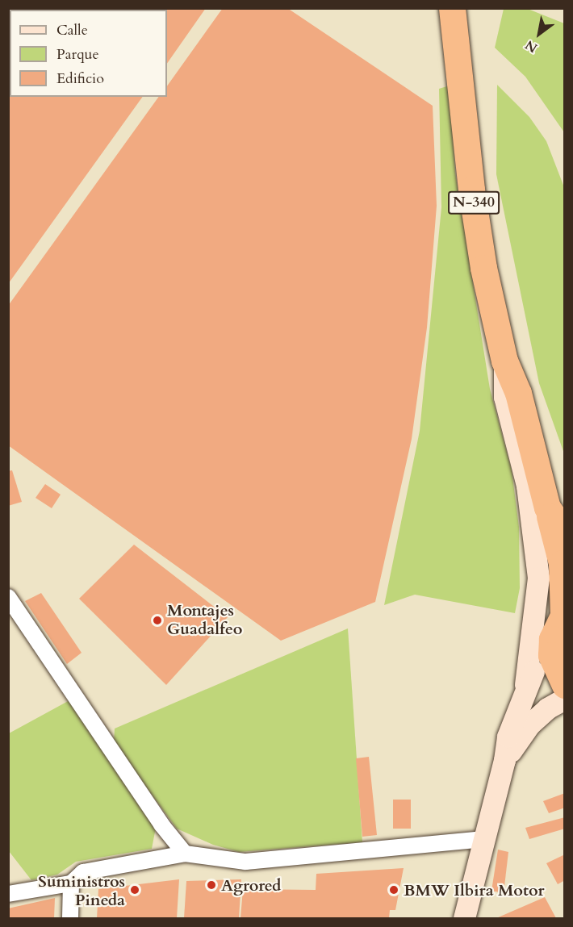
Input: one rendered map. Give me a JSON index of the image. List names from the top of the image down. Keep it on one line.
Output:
{"streets":{"highway":["N-340"]},"places":["Montajes Guadalfeo","Agrored","Suministros Pineda","BMW Ilbira Motor"],"legend":["Calle","Parque","Edificio"],"north":"bottom left"}
